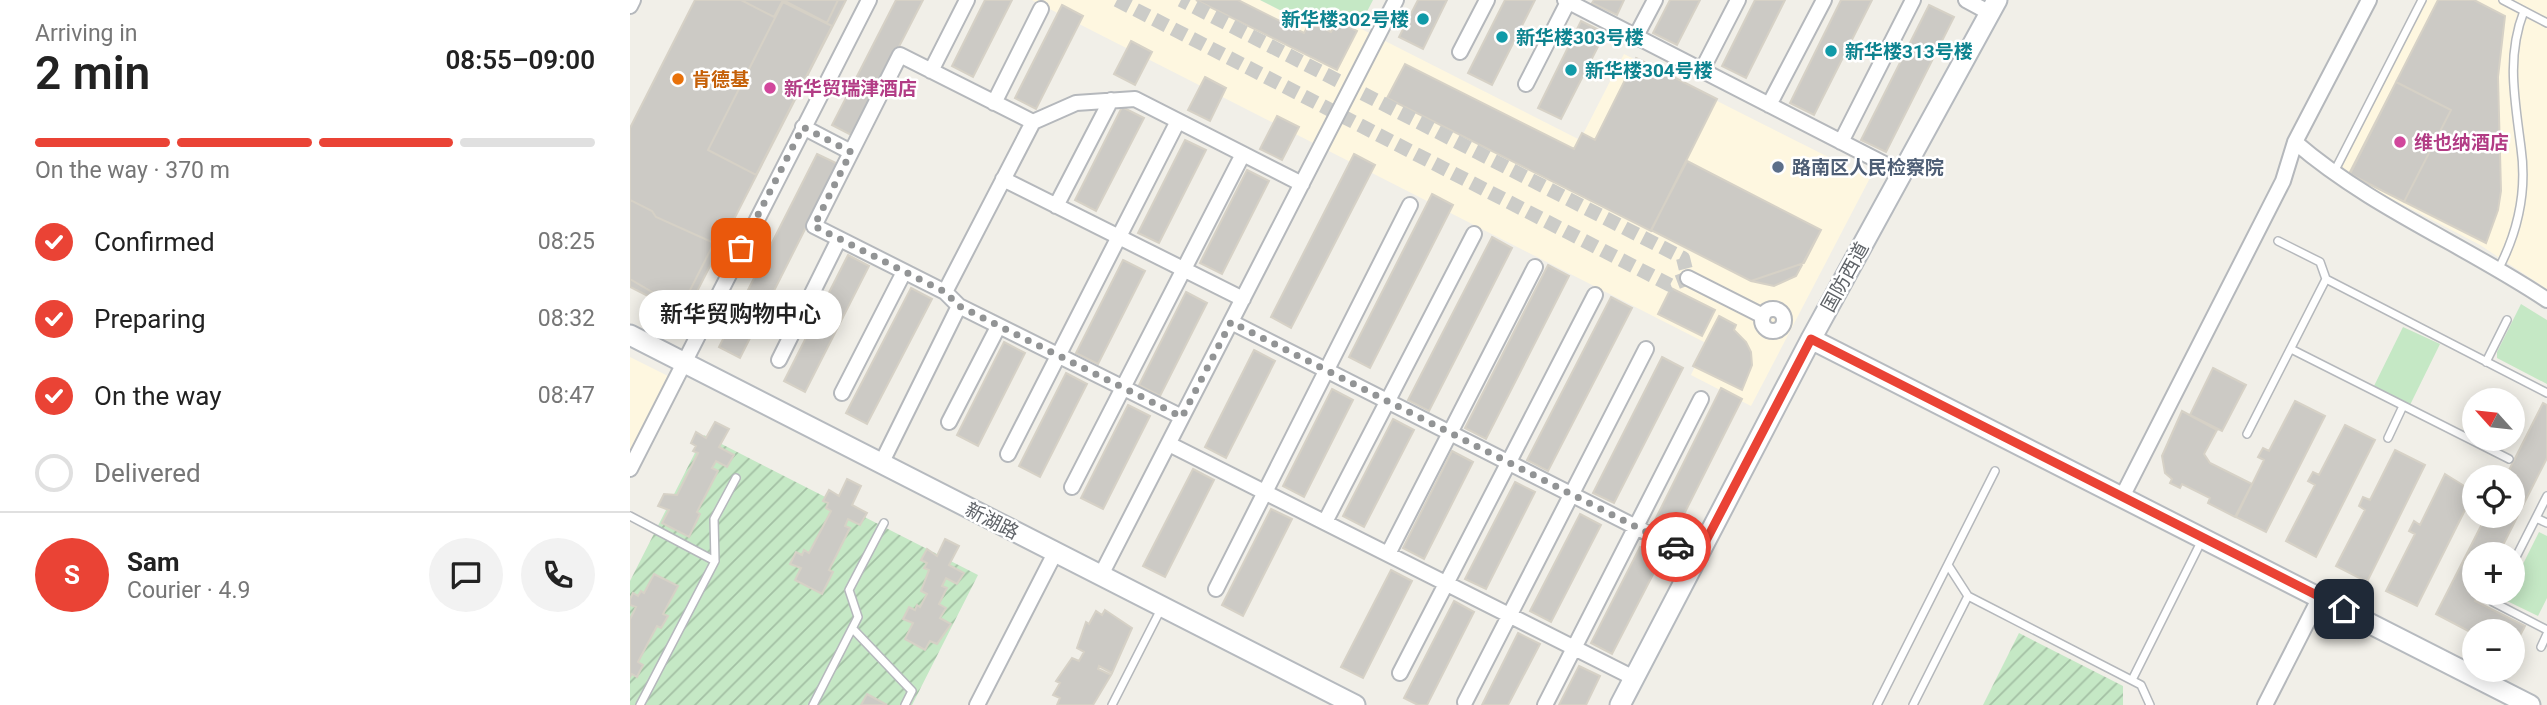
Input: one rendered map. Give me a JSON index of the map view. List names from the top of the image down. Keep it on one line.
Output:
{"streets":{"street":["国防西道","新湖路"]},"places":["新华楼302号楼","新华楼303号楼","新华楼313号楼","新华楼304号楼","肯德基","新华贸瑞津酒店","维也纳酒店","路南区人民检察院","新华贸购物中心"],"north":"top left","page":{"heading":["2 min","Arriving in","08:55–09:00"],"panel":["Sam","Courier · 4.9"],"bar":"On the way · 370 m","list":[["Confirmed","08:25"],["Preparing","08:32"],["On the way","08:47"],"Delivered"],"bubble":"新华贸购物中心","map_buttons":["+","−"],"round":"S"}}
